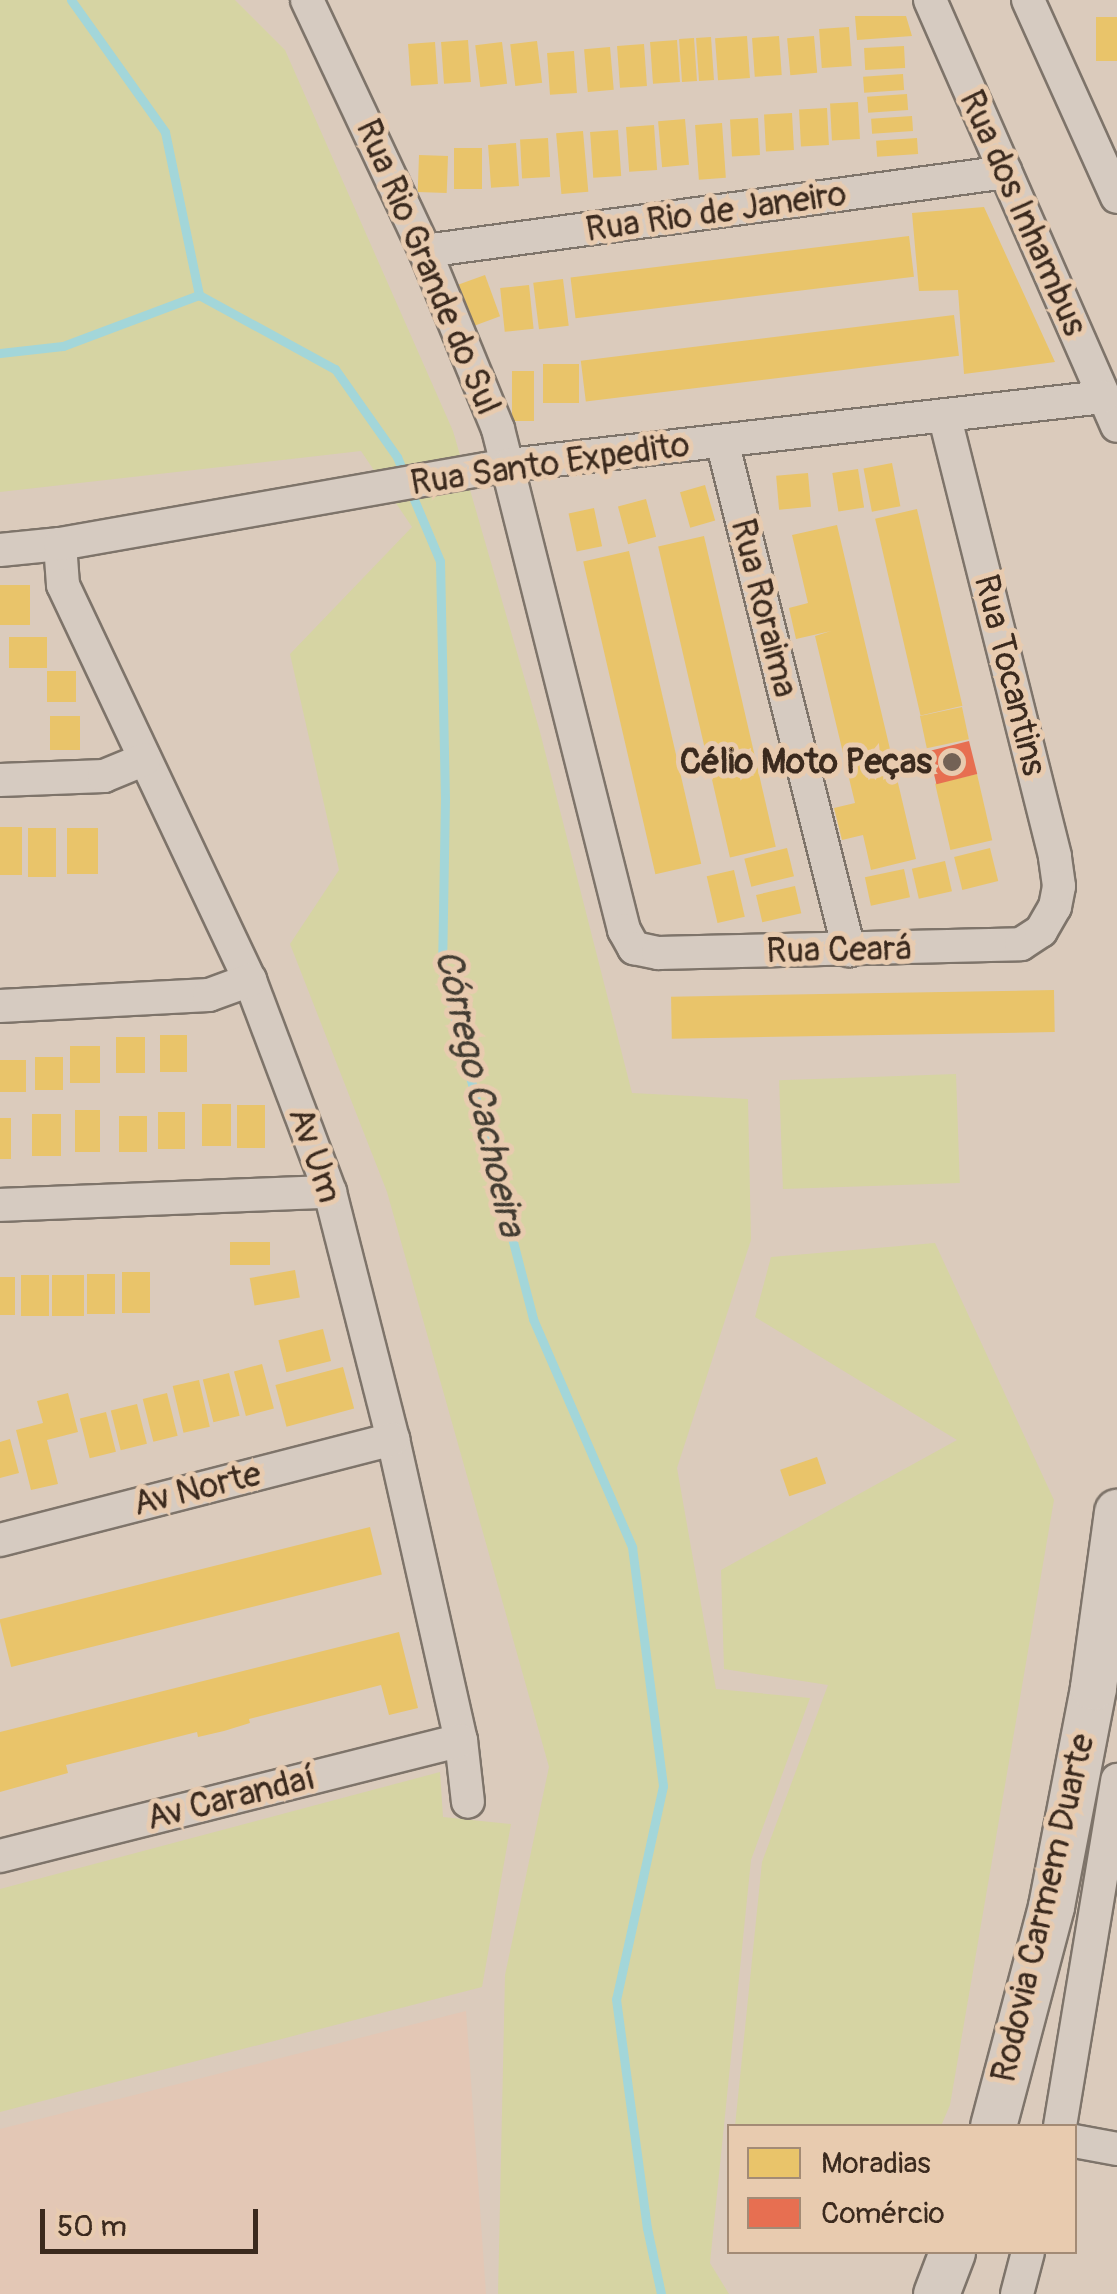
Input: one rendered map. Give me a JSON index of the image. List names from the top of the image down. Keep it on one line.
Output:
{"streets":{"street":["Rua Rio de Janeiro","Rua dos Inhambus","Rua Rio Grande do Sul","Rua Santo Expedito","Rua Roraima","Rua Tocantins","Rua Ceará","Av Um","Av Norte","Av Carandaí","Rodovia Carmem Duarte"]},"crossings":[["Rua Rio de Janeiro","Rua dos Inhambus"],["Rua Rio de Janeiro","Rua Rio Grande do Sul"],["Rua dos Inhambus","Rua Santo Expedito"],["Rua Rio Grande do Sul","Rua Santo Expedito"],["Rua Rio Grande do Sul","Rua Ceará"],["Rua Santo Expedito","Rua Roraima"],["Rua Santo Expedito","Rua Tocantins"],["Rua Santo Expedito","Av Um"],["Rua Roraima","Rua Ceará"],["Rua Tocantins","Rua Ceará"],["Av Um","Av Norte"],["Av Um","Av Carandaí"]],"water":["Córrego Cachoeira"],"places":["Célio Moto Peças"],"legend":["Moradias","Comércio"],"scale_bar":"50 m"}
